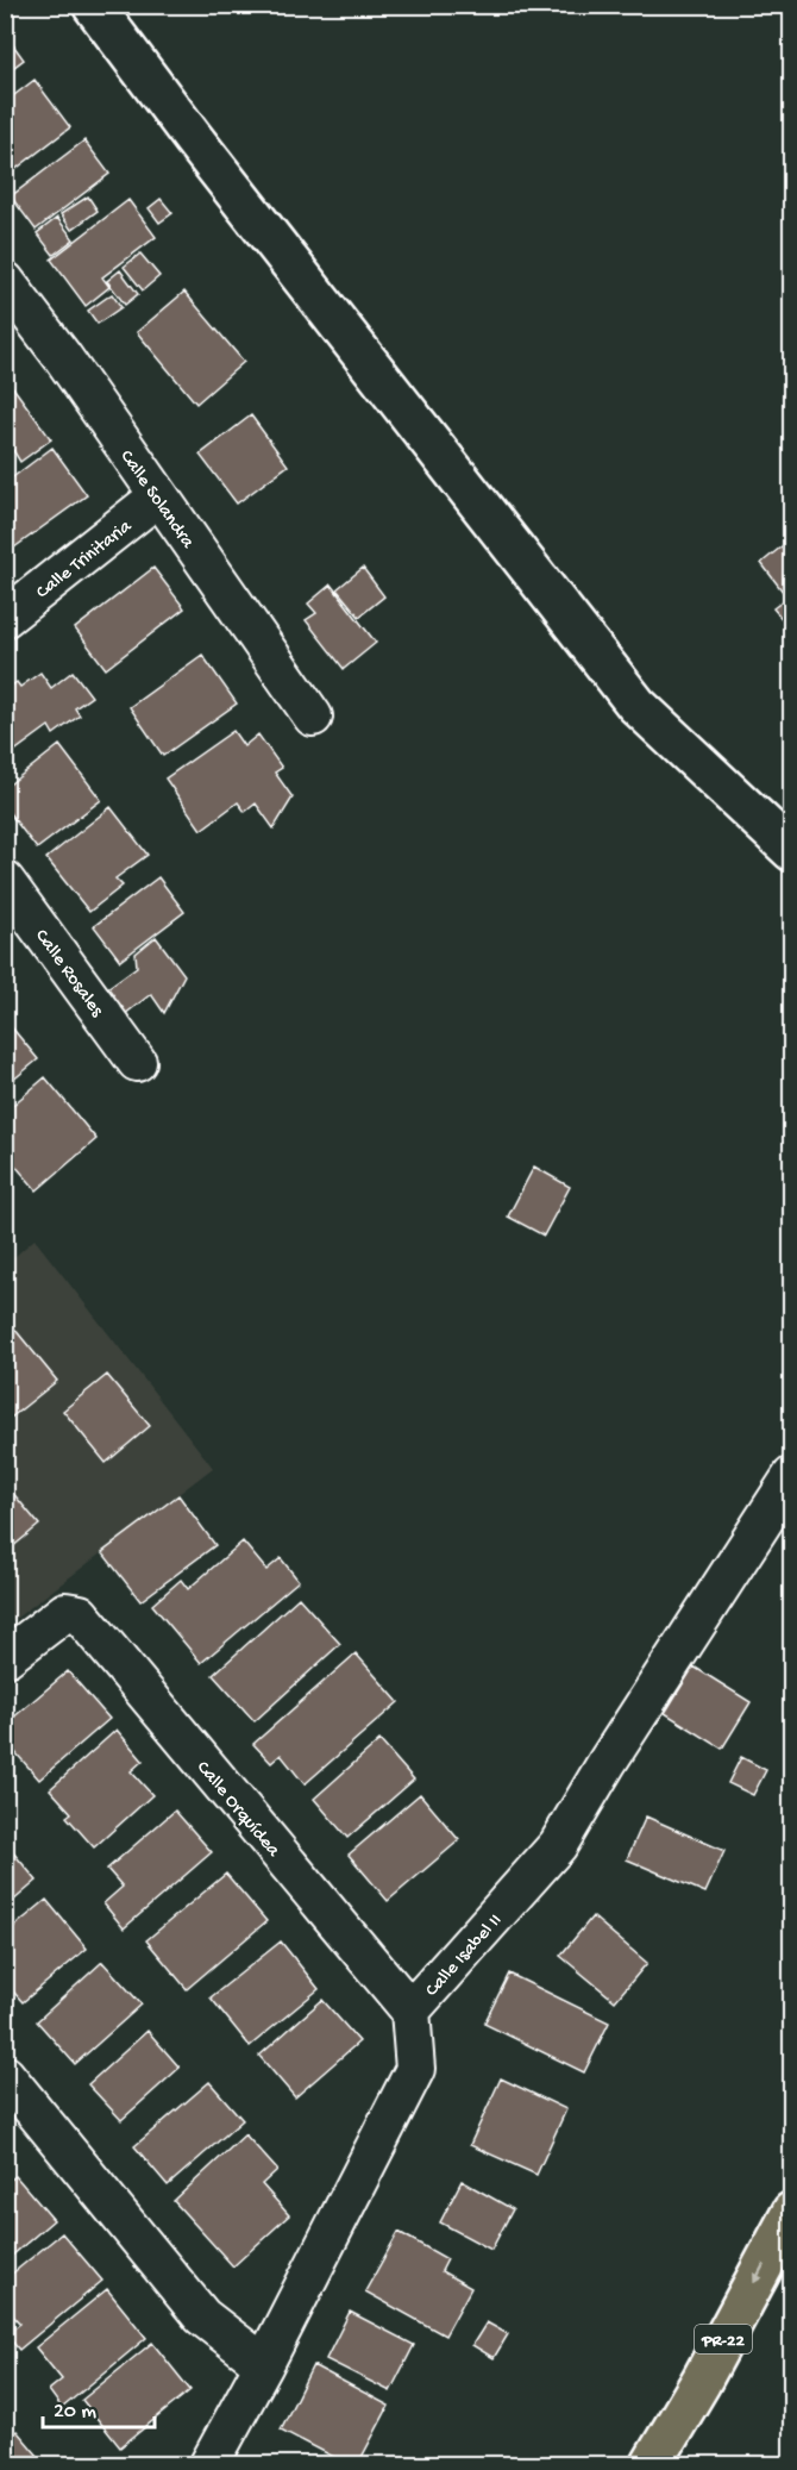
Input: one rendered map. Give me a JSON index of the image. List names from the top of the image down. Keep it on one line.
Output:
{"streets":{"highway":["PR-22"],"street":["Calle Solandra","Calle Trinitaria","Calle Rosales","Calle Orquídea","Calle Isabel II"]},"crossings":[["Calle Solandra","Calle Trinitaria"],["Calle Orquídea","Calle Isabel II"]],"scale_bar":"20 m"}
